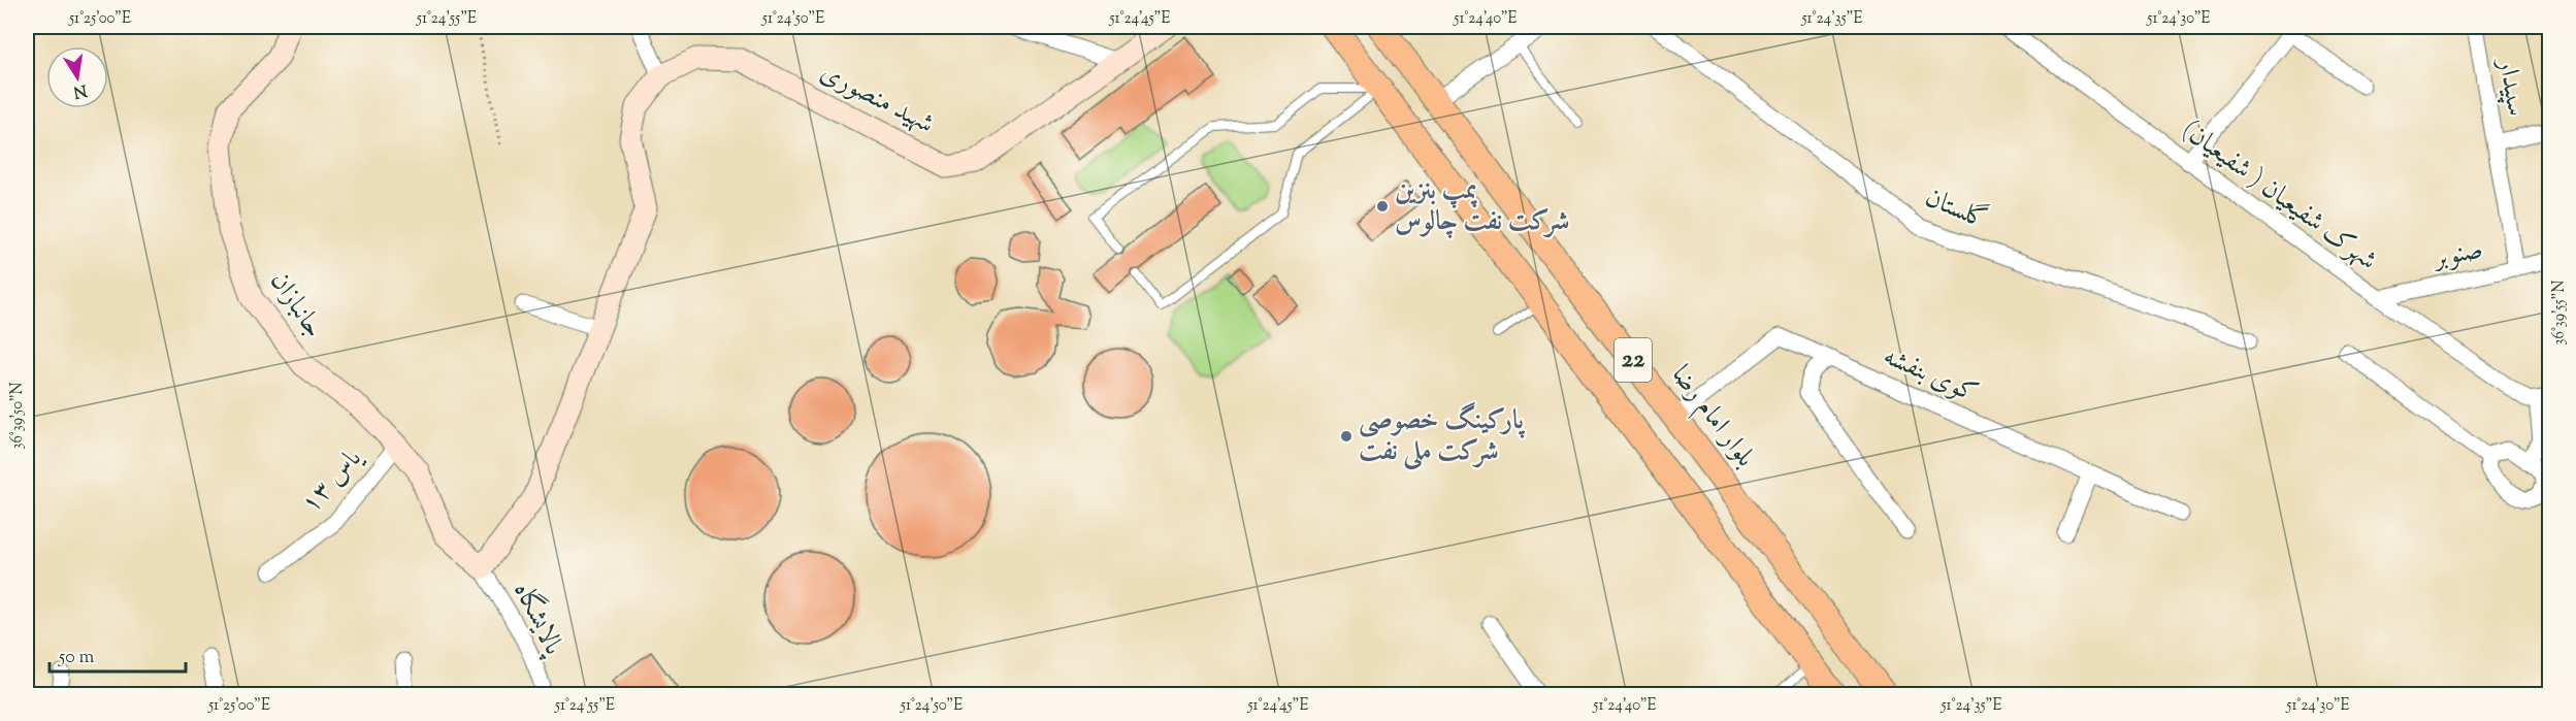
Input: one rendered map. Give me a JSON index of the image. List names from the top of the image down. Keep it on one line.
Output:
{"streets":{"main road":["22","بلوار امام رضا"],"street":["سپیدار","شهید منصوری","شهرک شفیعیان ( شفیعیان)","گلستان","صنوبر","جانبازان","کوی بنفشه","یاس ۱۳","پالایشگاه"]},"crossings":[["سپیدار","صنوبر"],["شهید منصوری","جانبازان"],["شهید منصوری","پالایشگاه"],["شهرک شفیعیان ( شفیعیان)","صنوبر"],["جانبازان","یاس ۱۳"],["جانبازان","پالایشگاه"],["کوی بنفشه","بلوار امام رضا"]],"places":["پمپ بنزین شرکت نفت چالوس","پارکینگ خصوصی شرکت ملی نفت"],"scale_bar":"50 m","north":"bottom","coordinates":["51°25'00\"E","51°24'55\"E","51°24'50\"E","51°24'45\"E","51°24'40\"E","51°24'35\"E","51°24'30\"E","36°39'55\"N","36°39'50\"N"]}
